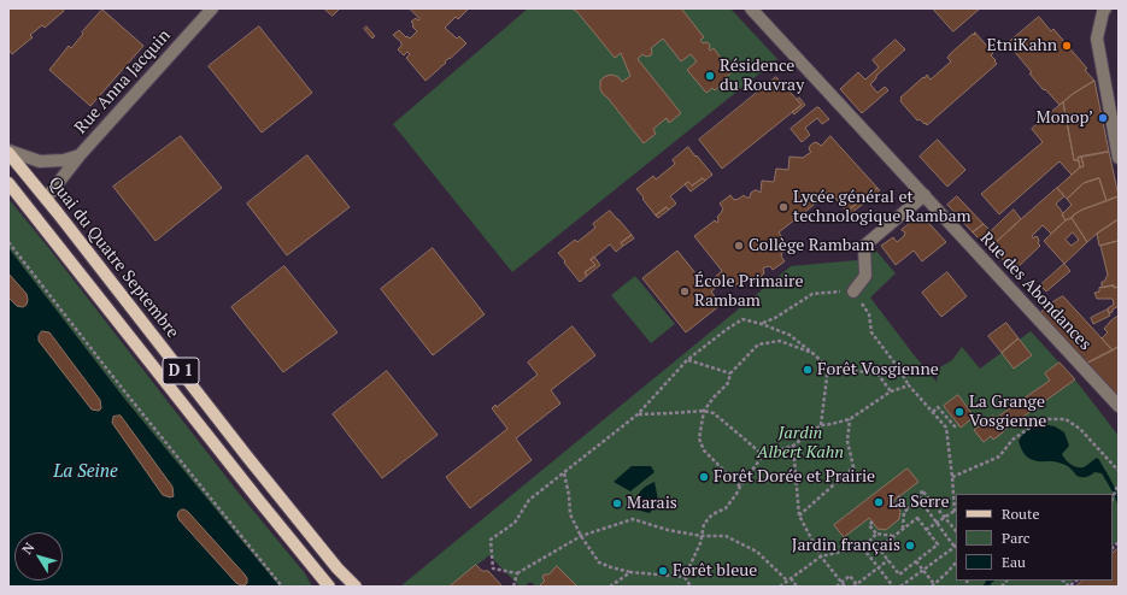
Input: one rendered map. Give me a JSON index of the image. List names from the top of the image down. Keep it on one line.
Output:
{"streets":{"main road":["Quai du Quatre Septembre","D 1"],"street":["Rue Anna Jacquin","Rue des Abondances"]},"crossings":[["Rue Anna Jacquin","Quai du Quatre Septembre"]],"water":["La Seine"],"parks":["Jardin Albert Kahn"],"places":["EtniKahn","Résidence du Rouvray","Monop’","Lycée général et technologique Rambam","Collège Rambam","École Primaire Rambam","Forêt Vosgienne","La Grange Vosgienne","Forêt Dorée et Prairie","La Serre","Marais","Jardin français","Forêt bleue"],"legend":["Route","Parc","Eau"],"north":"top left"}
